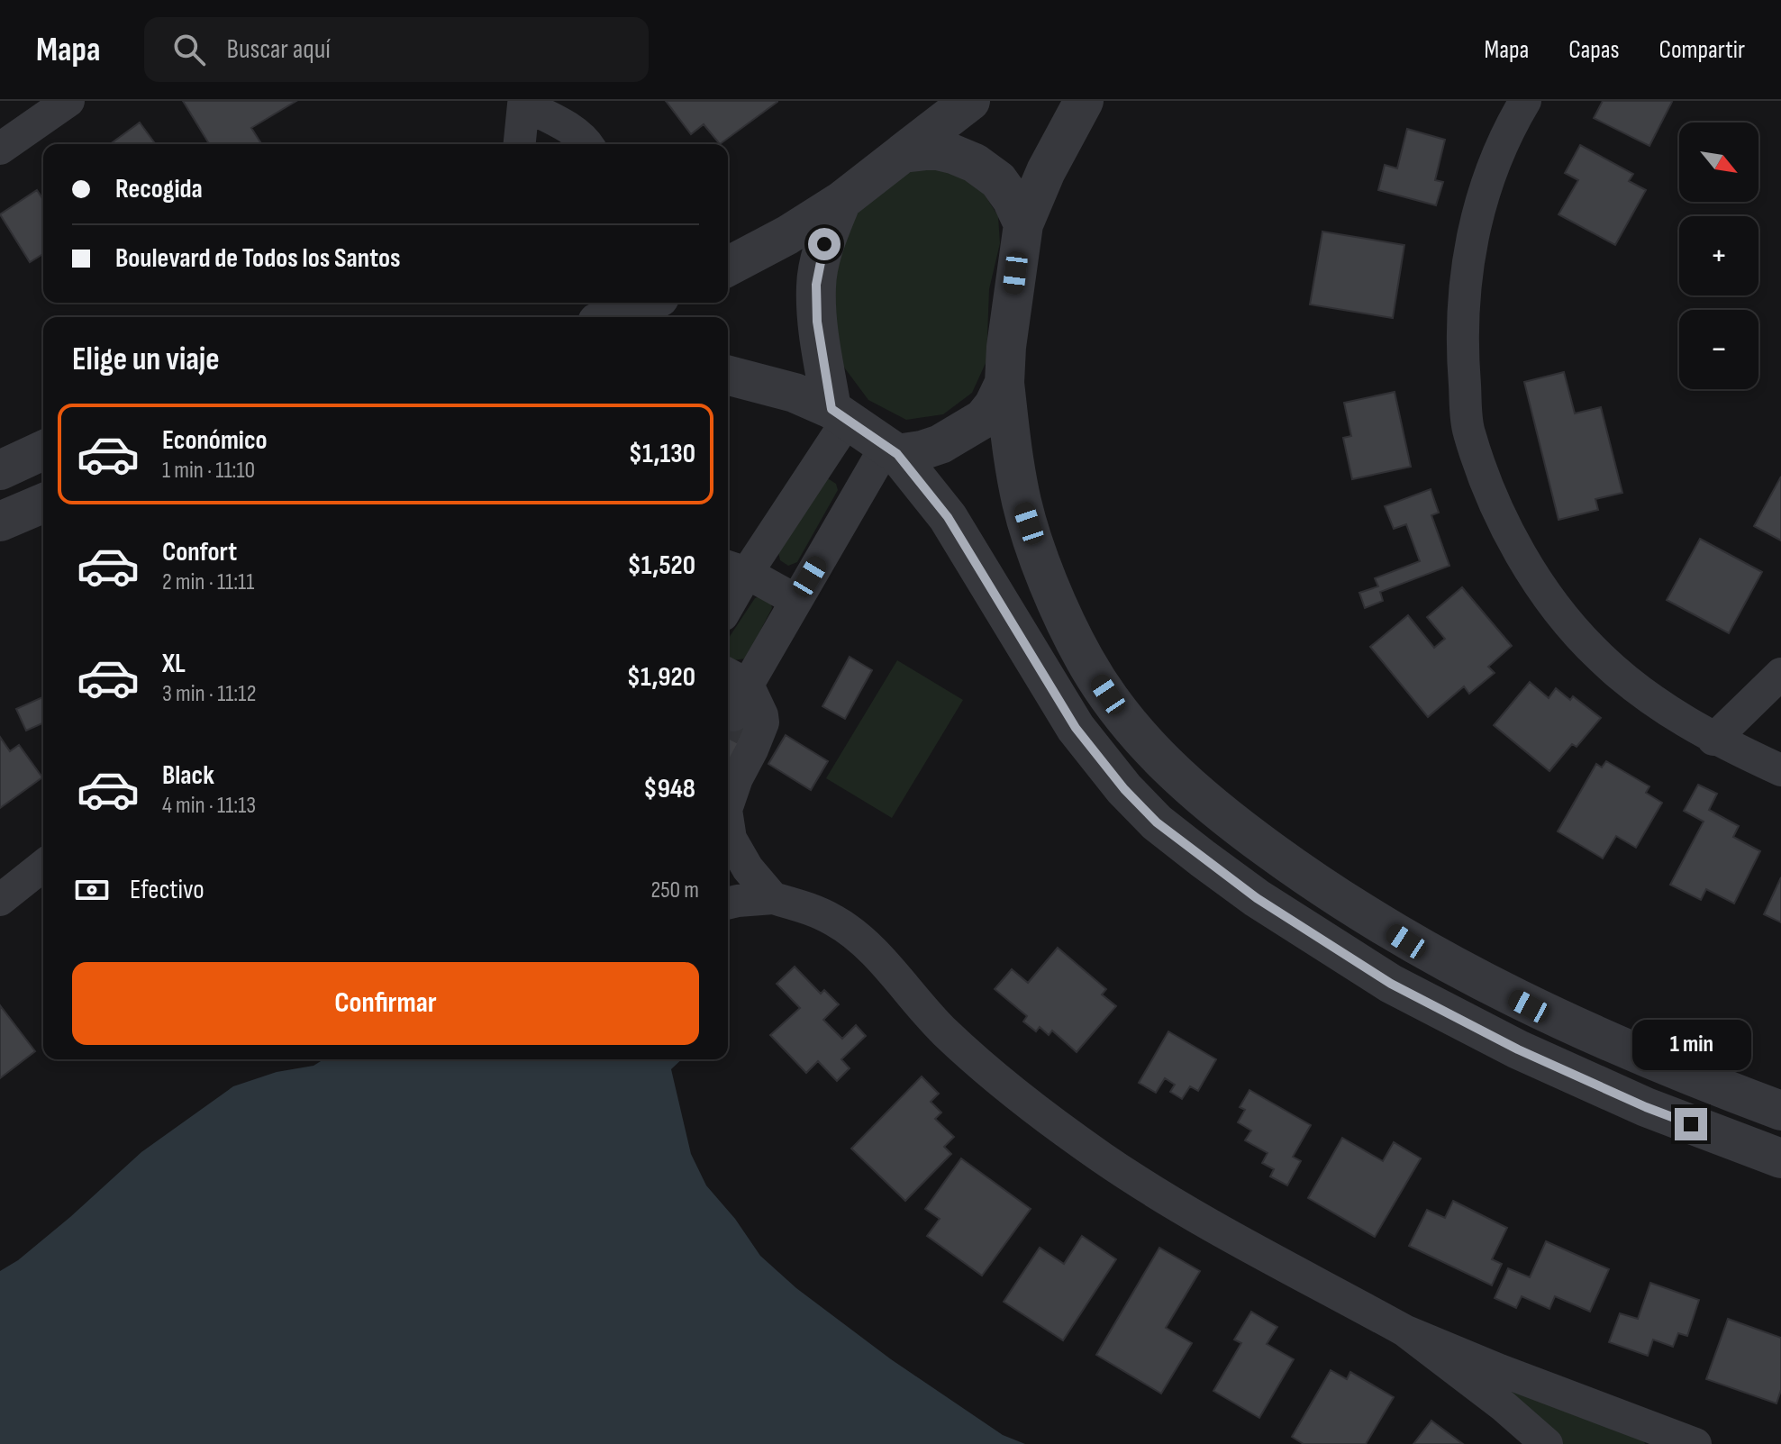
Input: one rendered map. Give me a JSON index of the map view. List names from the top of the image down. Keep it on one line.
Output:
{"north":"bottom right","page":{"header":"Mapa","search":"Buscar aquí","nav":["Mapa","Capas","Compartir"],"map_buttons":["+","−"],"banner":["Recogida","Boulevard de Todos los Santos"],"heading":"Elige un viaje","list":[{"name":"Económico","note":"1 min · 11:10","value":"$1,130"},{"name":"Confort","note":"2 min · 11:11","value":"$1,520"},{"name":"XL","note":"3 min · 11:12","value":"$1,920"},{"name":"Black","note":"4 min · 11:13","value":"$948"}],"pay":["Efectivo","250 m"],"buttons":"Confirmar","bubble":"1 min"}}
